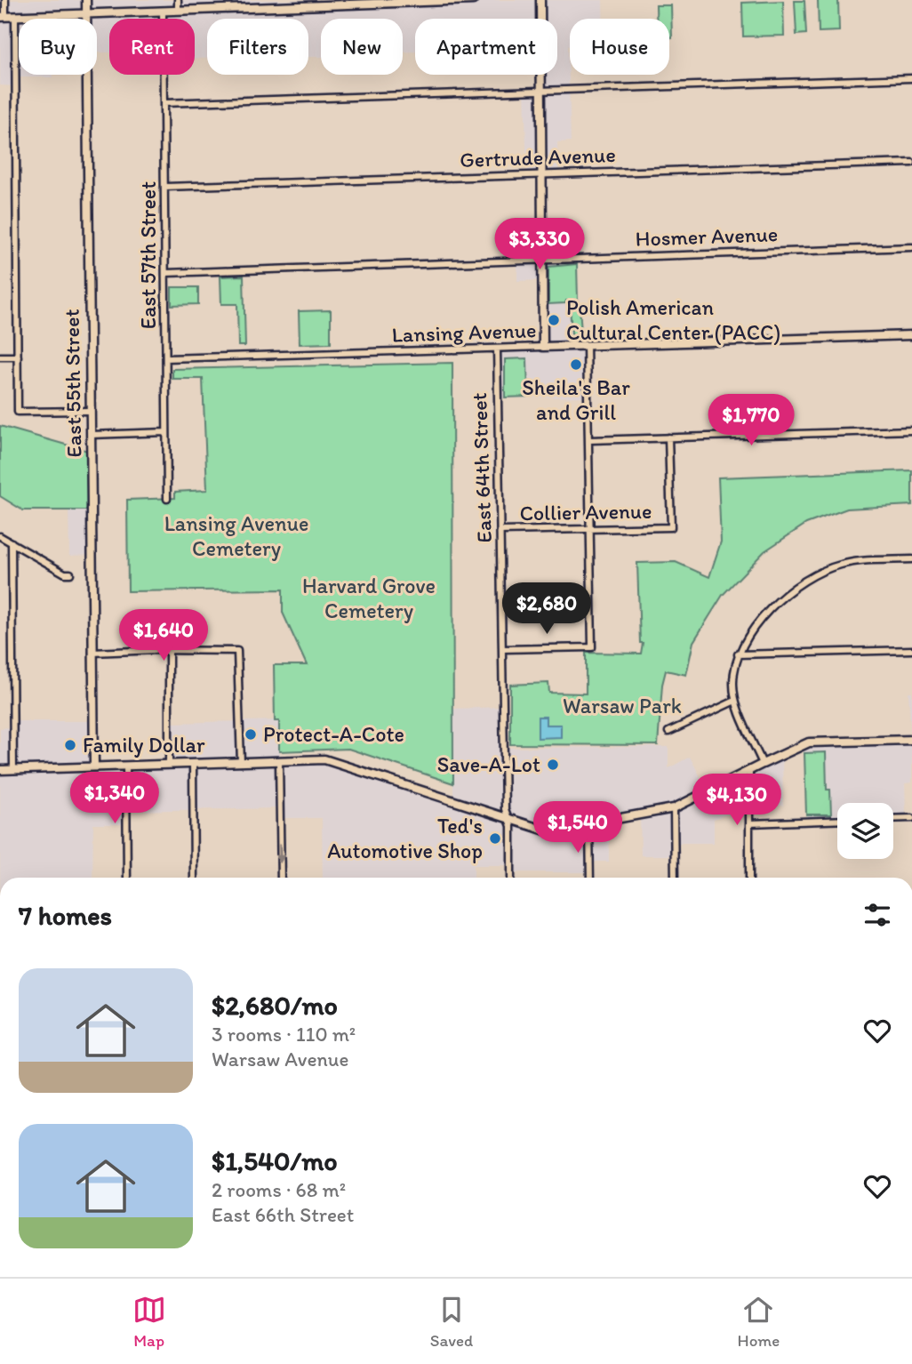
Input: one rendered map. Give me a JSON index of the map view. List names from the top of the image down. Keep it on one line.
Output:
{"streets":{"street":["Gertrude Avenue","Hosmer Avenue","East 57th Street","Lansing Avenue","East 55th Street","East 64th Street","Collier Avenue"]},"crossings":[["Gertrude Avenue","East 57th Street"],["Hosmer Avenue","East 57th Street"],["East 57th Street","Lansing Avenue"],["Lansing Avenue","East 64th Street"],["East 64th Street","Collier Avenue"]],"parks":["Lansing Avenue Cemetery","Harvard Grove Cemetery","Warsaw Park"],"places":["Polish American Cultural Center (PACC)","Sheila's Bar and Grill","Protect-A-Cote","Family Dollar","Save-A-Lot","Ted's Automotive Shop"],"page":{"chip":["Buy","Rent","Filters","New","Apartment","House"],"price":["$3,330","$1,770","$2,680","$1,640","$1,340","$4,130","$1,540"],"heading":"7 homes","list":[{"name":"$2,680/mo","note":"3 rooms · 110 m² · Warsaw Avenue"},{"name":"$1,540/mo","note":"2 rooms · 68 m² · East 66th Street"}],"tabs":["Map","Saved","Home"]}}
